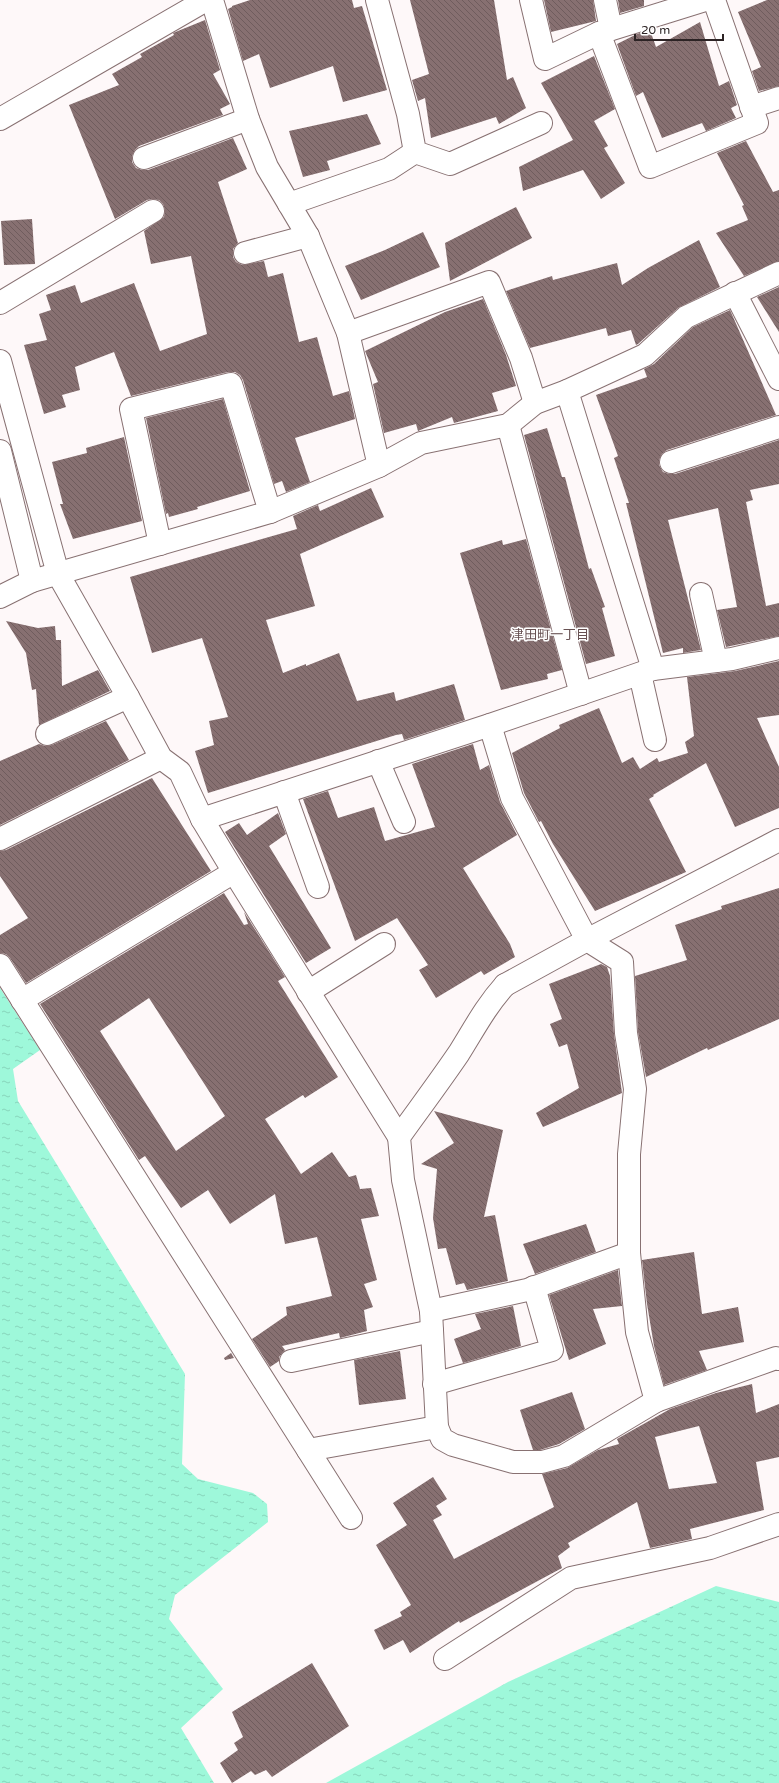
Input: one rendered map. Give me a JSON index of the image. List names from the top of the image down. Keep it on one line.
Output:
{"districts":["津田町一丁目"],"scale_bar":"20 m"}
